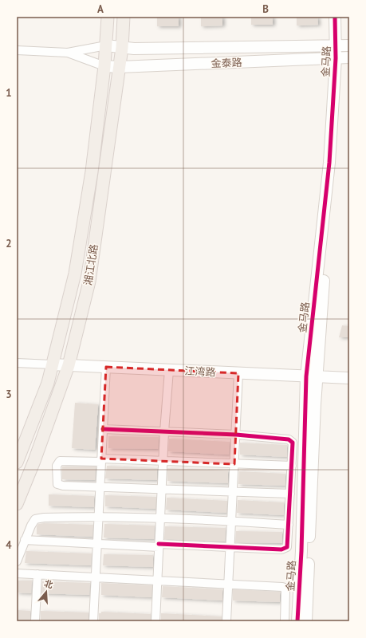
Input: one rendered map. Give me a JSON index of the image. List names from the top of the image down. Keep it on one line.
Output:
{"streets":{"main road":["湘江北路"],"street":["金马路","金泰路","江湾路"]},"crossings":[["金马路","金泰路"],["金马路","江湾路"],["金泰路","湘江北路"],["湘江北路","江湾路"]],"north":"top","grid":{"columns":["A","B"],"rows":["1","2","3","4"]}}
